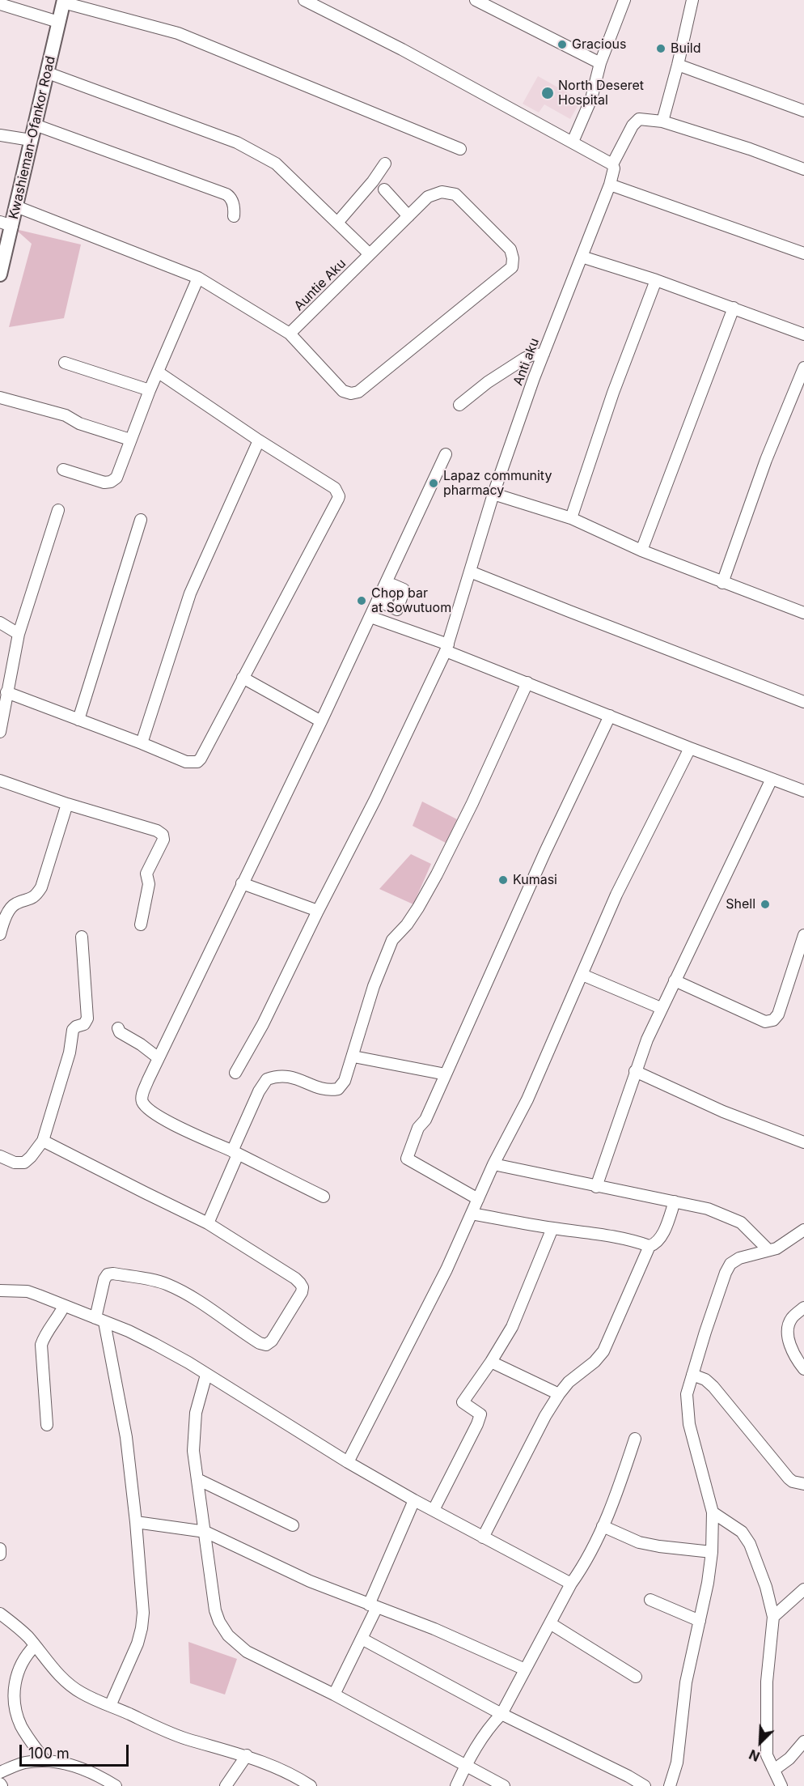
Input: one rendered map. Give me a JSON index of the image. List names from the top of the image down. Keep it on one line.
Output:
{"streets":{"main road":["Kwashieman-Ofankor Road"],"street":["Auntie Aku","Anti aku"]},"places":["Gracious","Build","North Deseret Hospital","Lapaz community pharmacy","Chop bar at Sowutuom","Kumasi","Shell"],"scale_bar":"100 m","north":"bottom left"}
